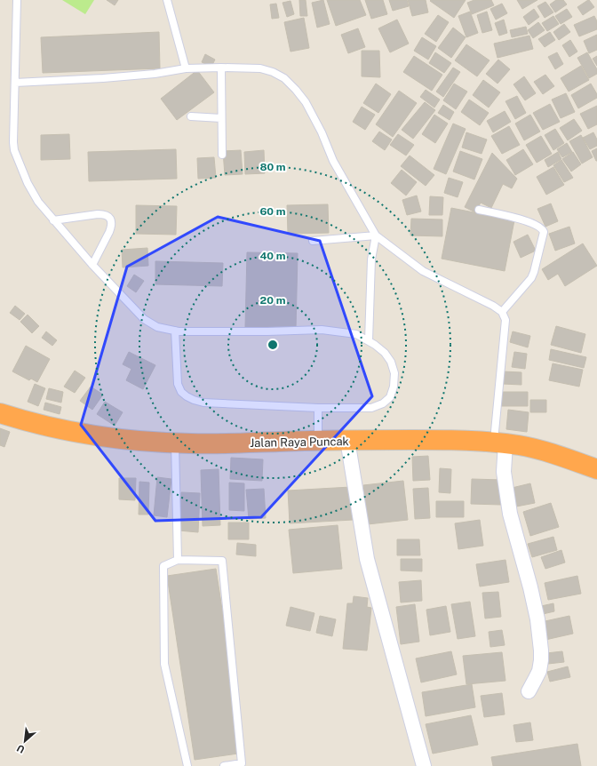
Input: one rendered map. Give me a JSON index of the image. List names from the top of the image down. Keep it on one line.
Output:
{"streets":{"highway":["Jalan Raya Puncak"]},"north":"bottom left","rings":["80 m","60 m","40 m","20 m"]}
